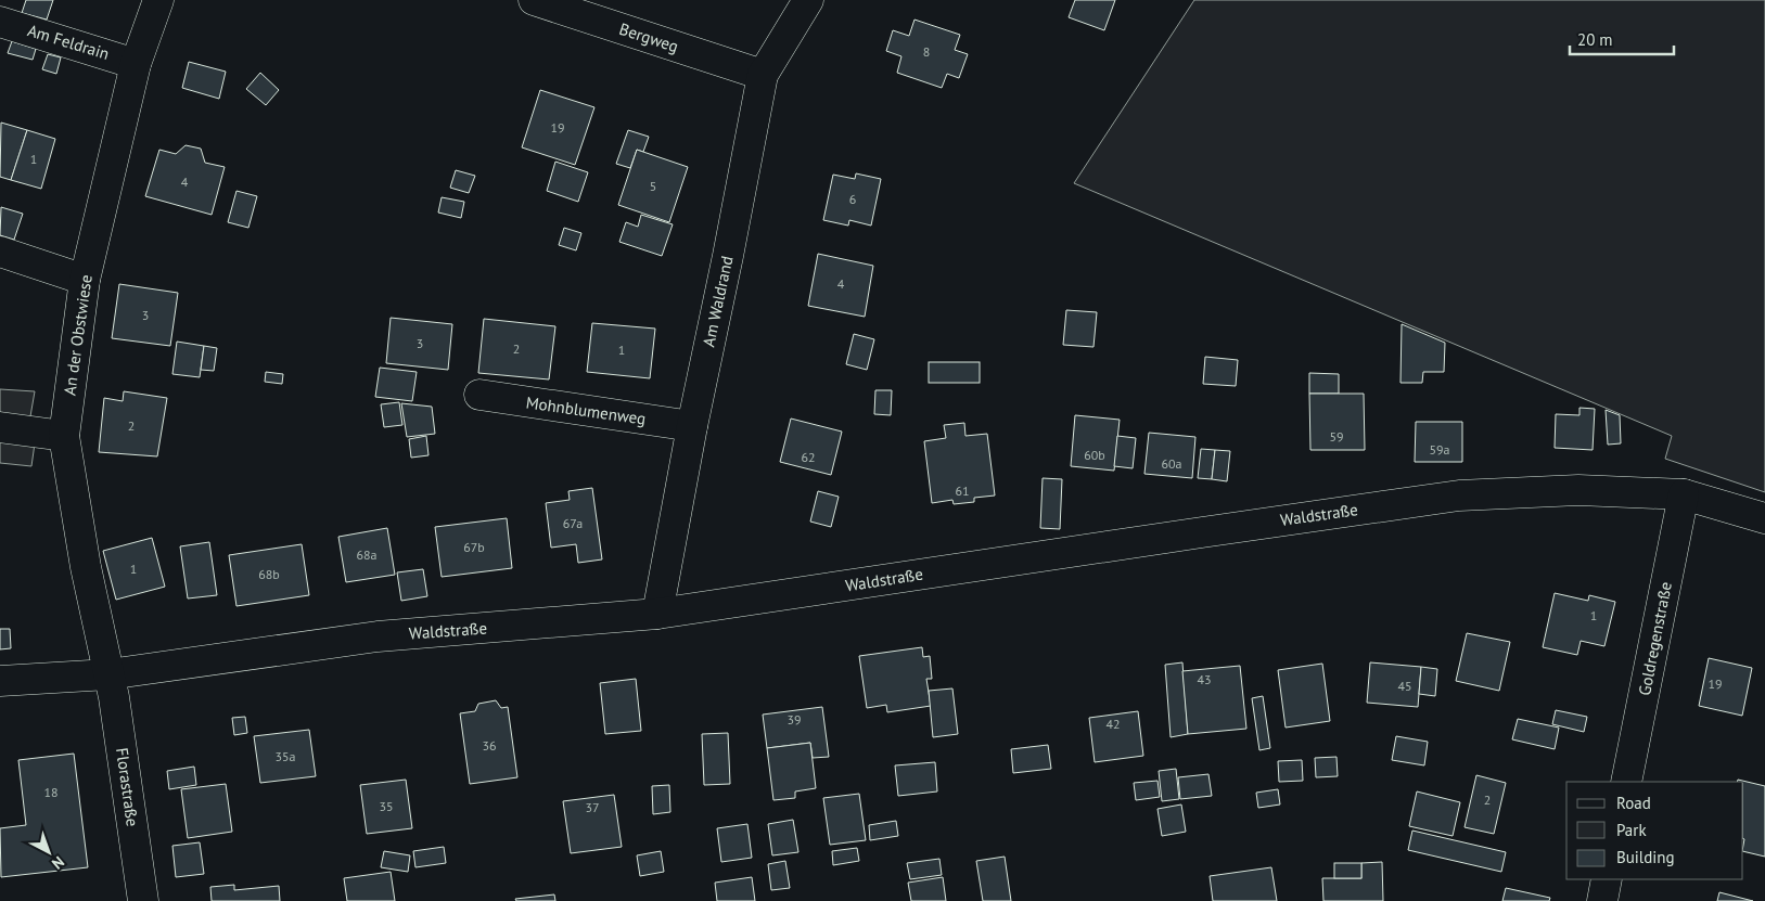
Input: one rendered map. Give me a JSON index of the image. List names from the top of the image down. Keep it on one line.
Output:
{"streets":{"street":["Bergweg","Am Feldrain","Am Waldrand","An der Obstwiese","Mohnblumenweg","Waldstraße","Goldregenstraße","Florastraße"]},"crossings":[["Bergweg","Am Waldrand"],["Am Feldrain","An der Obstwiese"],["Am Waldrand","Mohnblumenweg"],["Am Waldrand","Waldstraße"],["An der Obstwiese","Waldstraße"],["An der Obstwiese","Florastraße"],["Waldstraße","Goldregenstraße"],["Waldstraße","Florastraße"]],"house_numbers":["8","19","1","4","5","6","4","3","3","2","1","2","59","59a","60b","62","60a","61","67a","67b","68a","1","68b","1","43","19","45","39","42","36","35a","18","2","35","37"],"legend":["Road","Park","Building"],"scale_bar":"20 m","north":"bottom right"}
